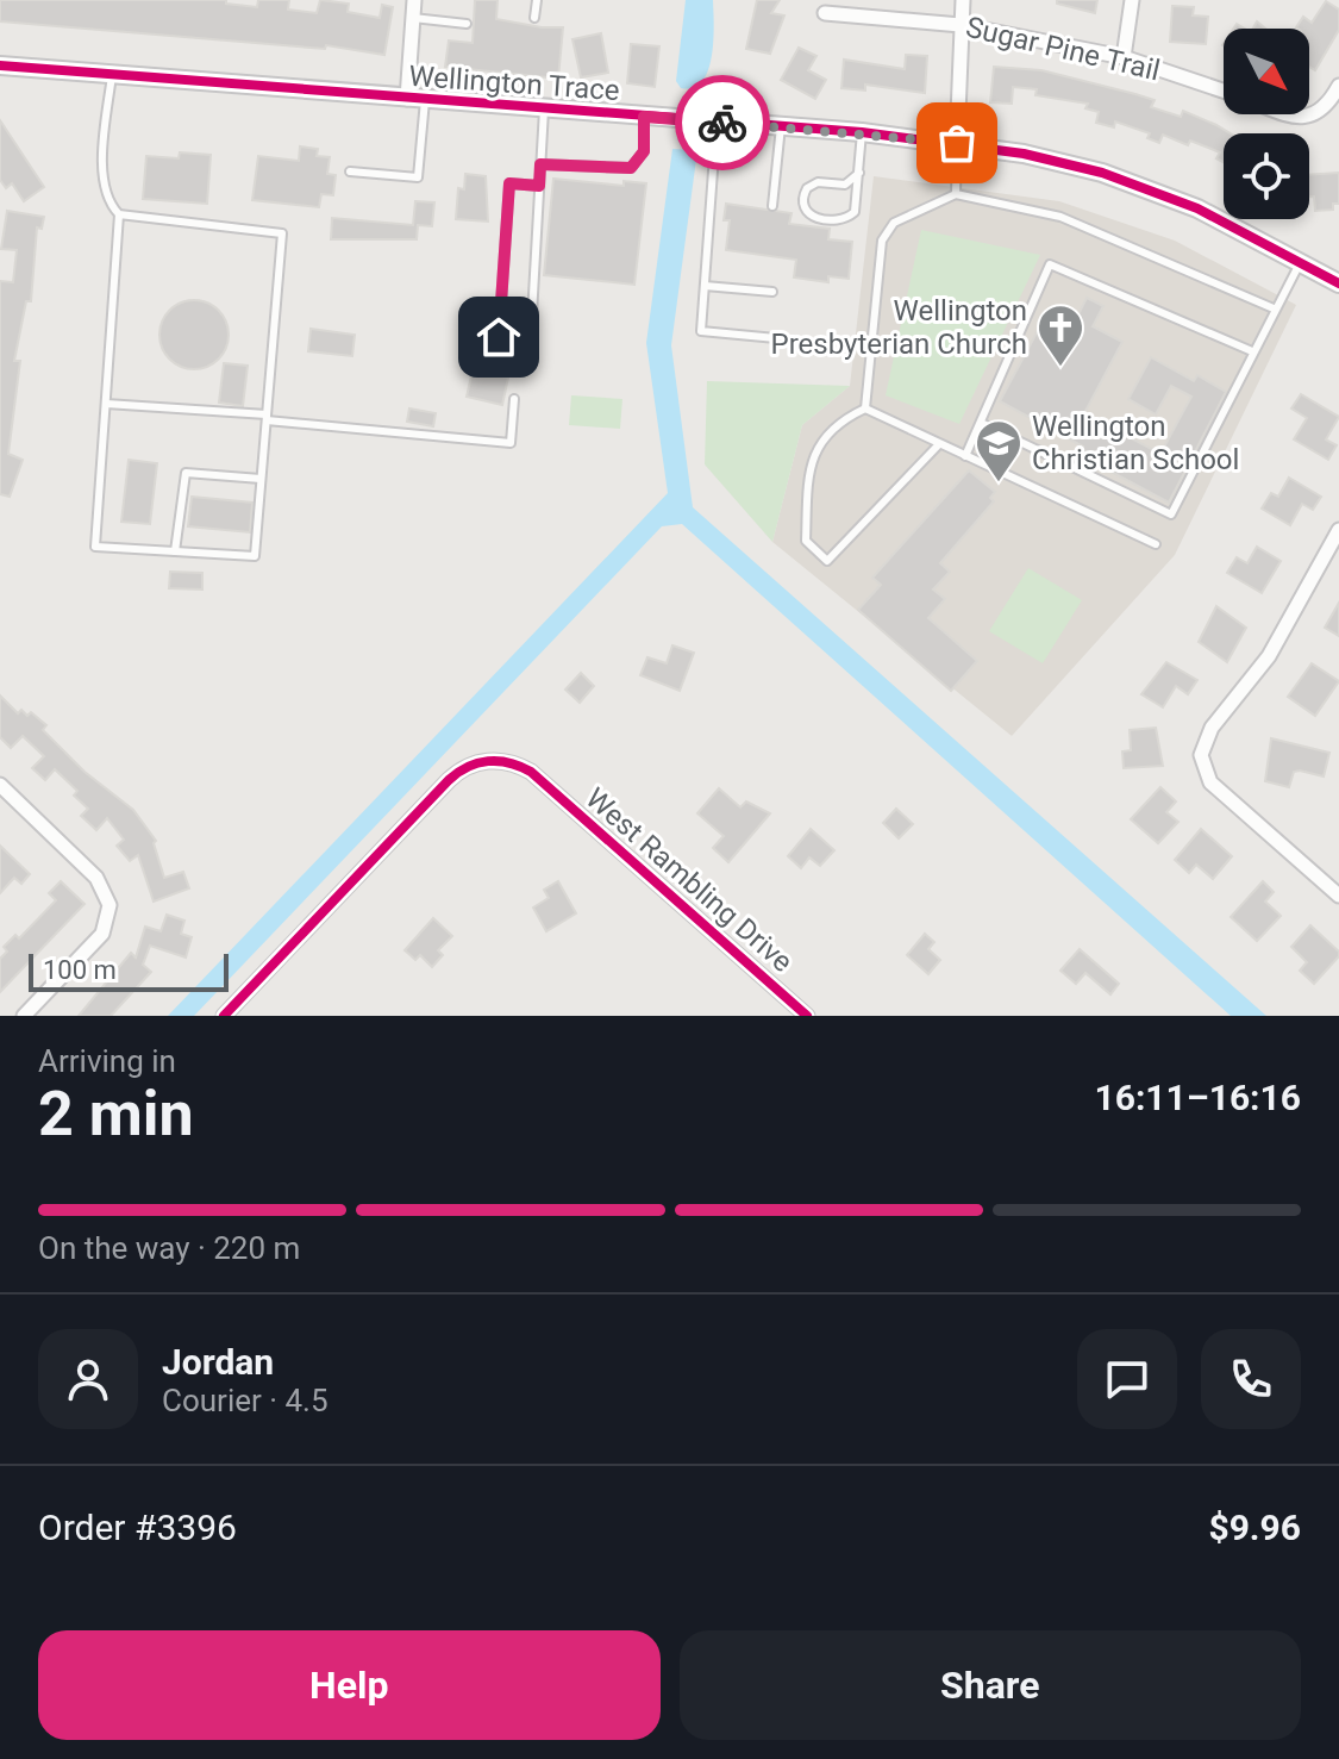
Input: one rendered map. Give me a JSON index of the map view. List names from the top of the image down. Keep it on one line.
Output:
{"streets":{"street":["Sugar Pine Trail","Wellington Trace","West Rambling Drive"]},"places":{"church":["Wellington Presbyterian Church"],"school or university":["Wellington Christian School"]},"scale_bar":"100 m","north":"bottom right","page":{"scale":"100 m","heading":["2 min","Arriving in","16:11–16:16"],"panel":["Jordan","Courier · 4.5","Order #3396","$9.96"],"bar":"On the way · 220 m","buttons":["Help","Share"]}}
